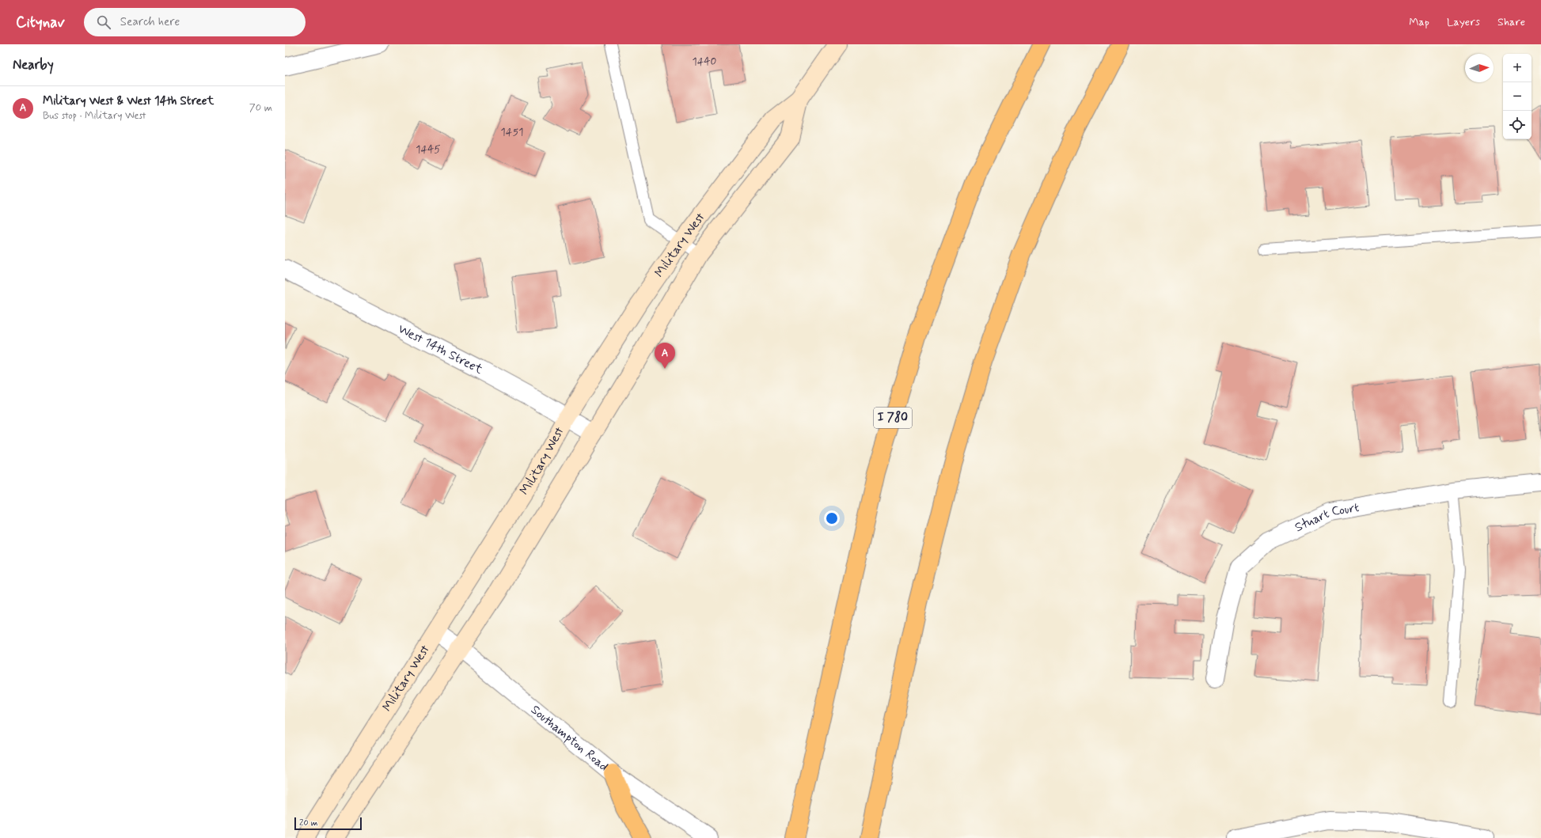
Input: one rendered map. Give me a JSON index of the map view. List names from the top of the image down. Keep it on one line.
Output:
{"streets":{"highway":["I 780"],"main road":["Military West"],"street":["West 14th Street","Stuart Court","Southampton Road"]},"crossings":[["Military West","West 14th Street"],["Military West","Southampton Road"]],"house_numbers":["1440","1451","1445"],"scale_bar":"20 m","north":"right","page":{"header":"Citynav","search":"Search here","nav":["Map","Layers","Share"],"heading":"Nearby","map_buttons":["+","−"],"list":[{"mark":"A","name":"Military West & West 14th Street","note":"Bus stop · Military West","value":"70 m"}],"pins":"A","scale":"20 m"}}
